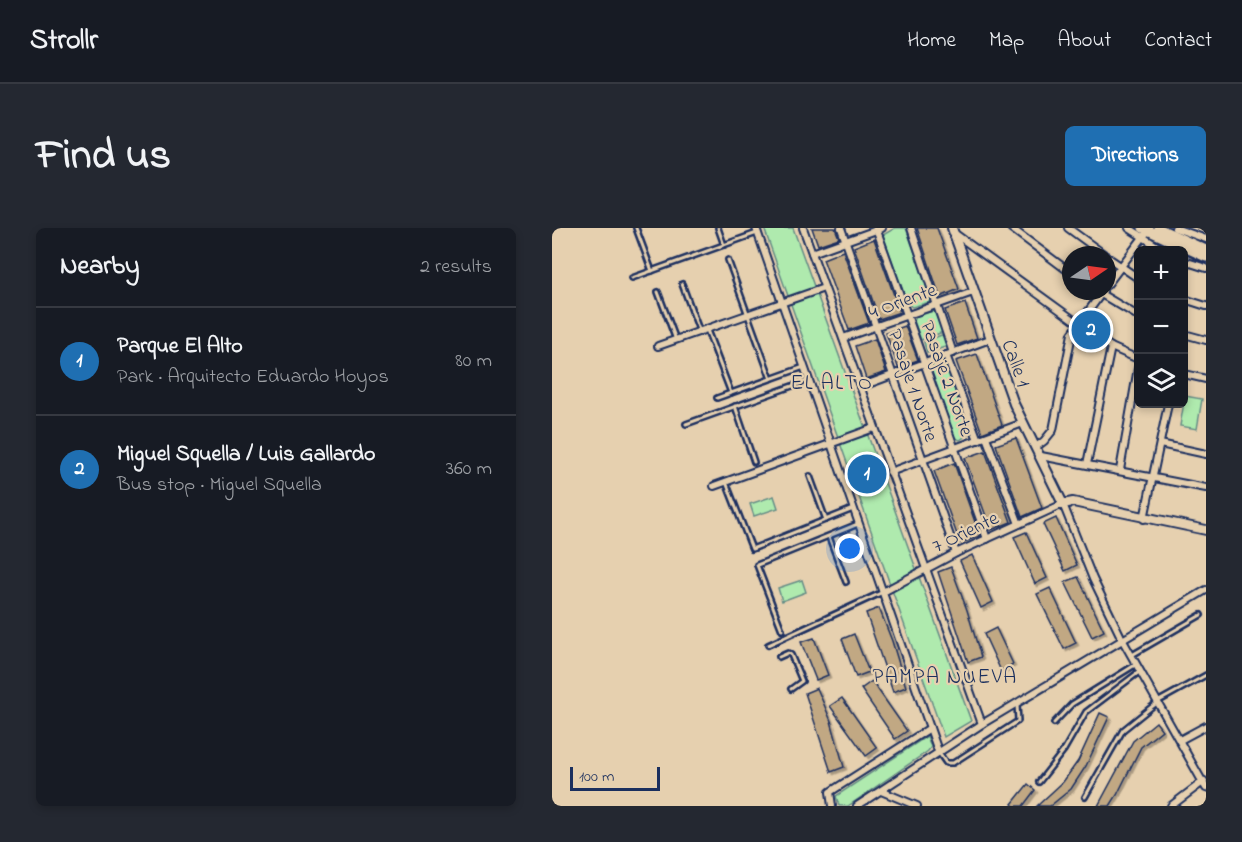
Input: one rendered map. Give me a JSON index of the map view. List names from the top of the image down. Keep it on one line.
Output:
{"streets":{"street":["4 Oriente","Calle 1","Pasaje 2 Norte","Pasaje 1 Norte","7 Oriente"]},"crossings":[["4 Oriente","Calle 1"],["4 Oriente","Pasaje 2 Norte"],["4 Oriente","Pasaje 1 Norte"],["Calle 1","7 Oriente"],["Pasaje 2 Norte","7 Oriente"],["Pasaje 1 Norte","7 Oriente"]],"districts":["EL ALTO","PAMPA NUEVA"],"scale_bar":"100 m","north":"right","page":{"header":"Strollr","nav":["Home","Map","About","Contact"],"title":"Find us","buttons":"Directions","heading":["Nearby","2 results"],"map_buttons":["+","−"],"list":[{"mark":"1","name":"Parque El Alto","note":"Park · Arquitecto Eduardo Hoyos","value":"80 m"},{"mark":"2","name":"Miguel Squella / Luis Gallardo","note":"Bus stop · Miguel Squella","value":"360 m"}],"pins":["2","1"],"scale":"100 m"}}
